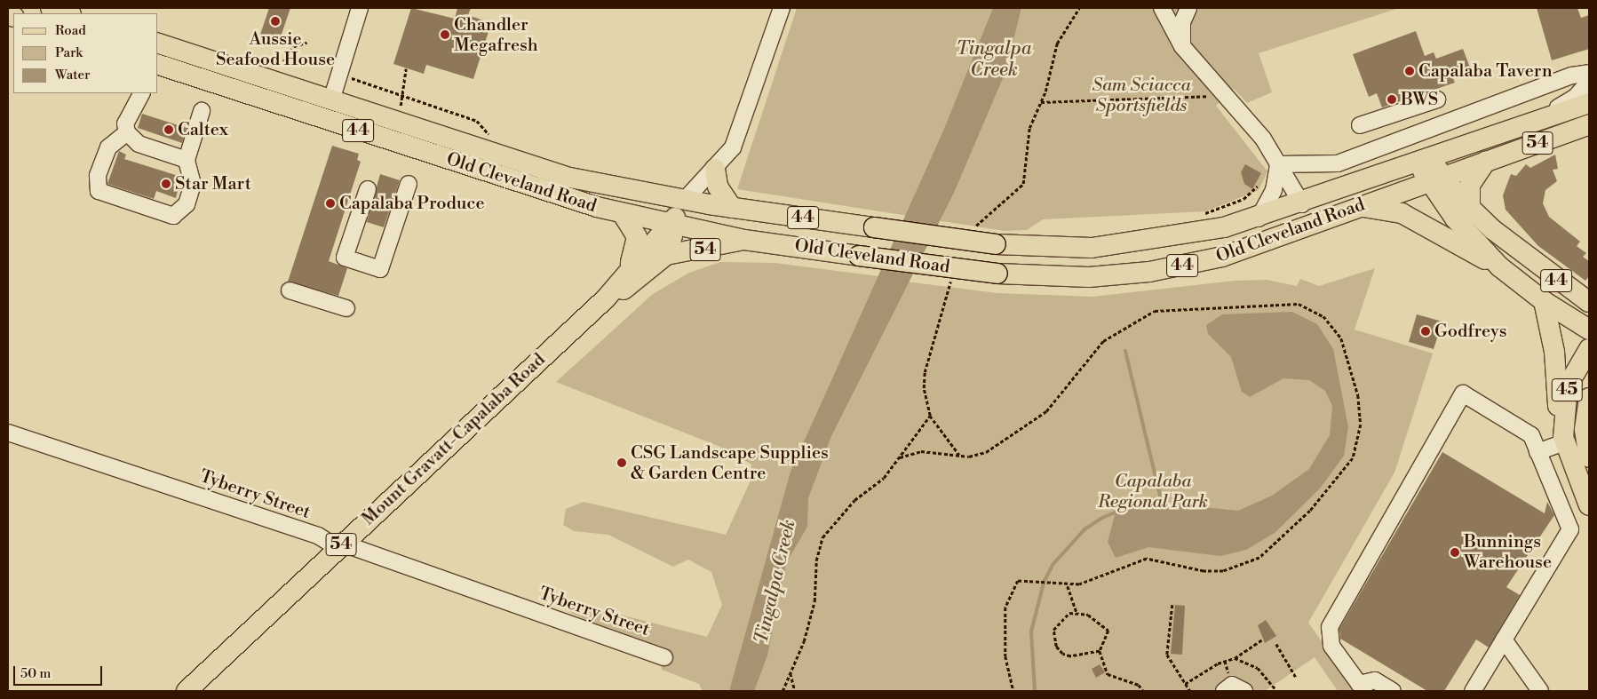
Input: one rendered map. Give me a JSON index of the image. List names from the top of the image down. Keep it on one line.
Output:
{"streets":{"main road":["44","54","Old Cleveland Road","45","Mount Gravatt-Capalaba Road"],"street":["Tyberry Street"]},"crossings":[["44","Old Cleveland Road"],["54","Old Cleveland Road"],["54","Mount Gravatt-Capalaba Road"],["Old Cleveland Road","Mount Gravatt-Capalaba Road"],["Mount Gravatt-Capalaba Road","Tyberry Street"]],"water":["Tingalpa Creek"],"parks":["Sam Sciacca Sportsfields","Capalaba Regional Park"],"places":["Aussie Seafood House","Chandler Megafresh","Capalaba Tavern","BWS","Caltex","Star Mart","Capalaba Produce","Godfreys","CSG Landscape Supplies & Garden Centre","Bunnings Warehouse"],"legend":["Road","Park","Water"],"scale_bar":"50 m"}
